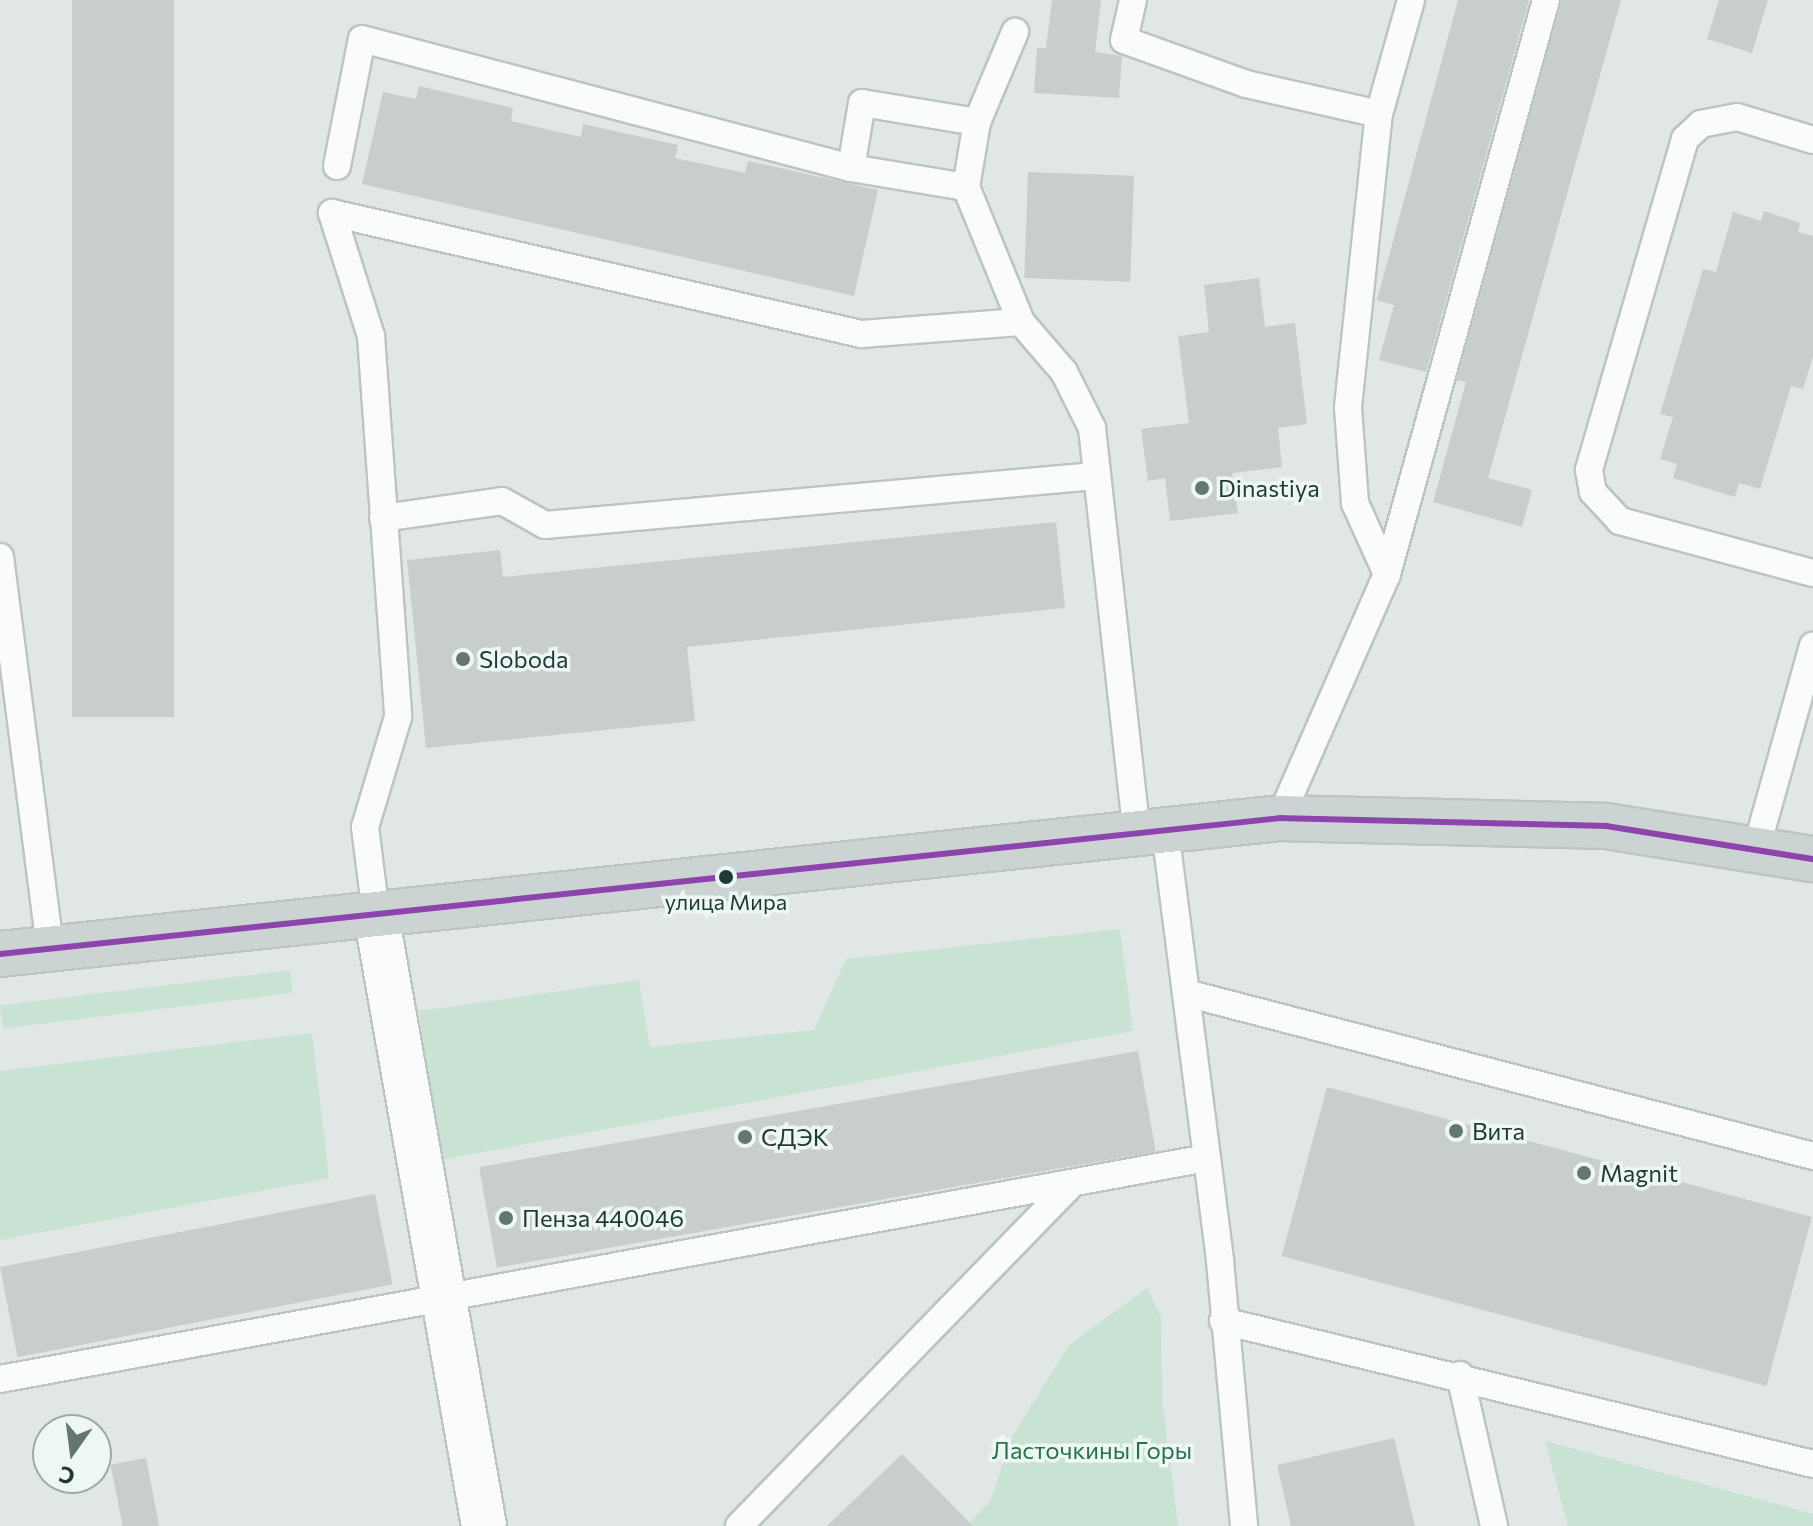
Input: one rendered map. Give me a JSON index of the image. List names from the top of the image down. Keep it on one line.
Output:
{"parks":["Ласточкины Горы"],"places":["Dinastiya","Sloboda","улица Мира","Вита","СДЭК","Magnit","Пенза 440046"],"north":"bottom"}
